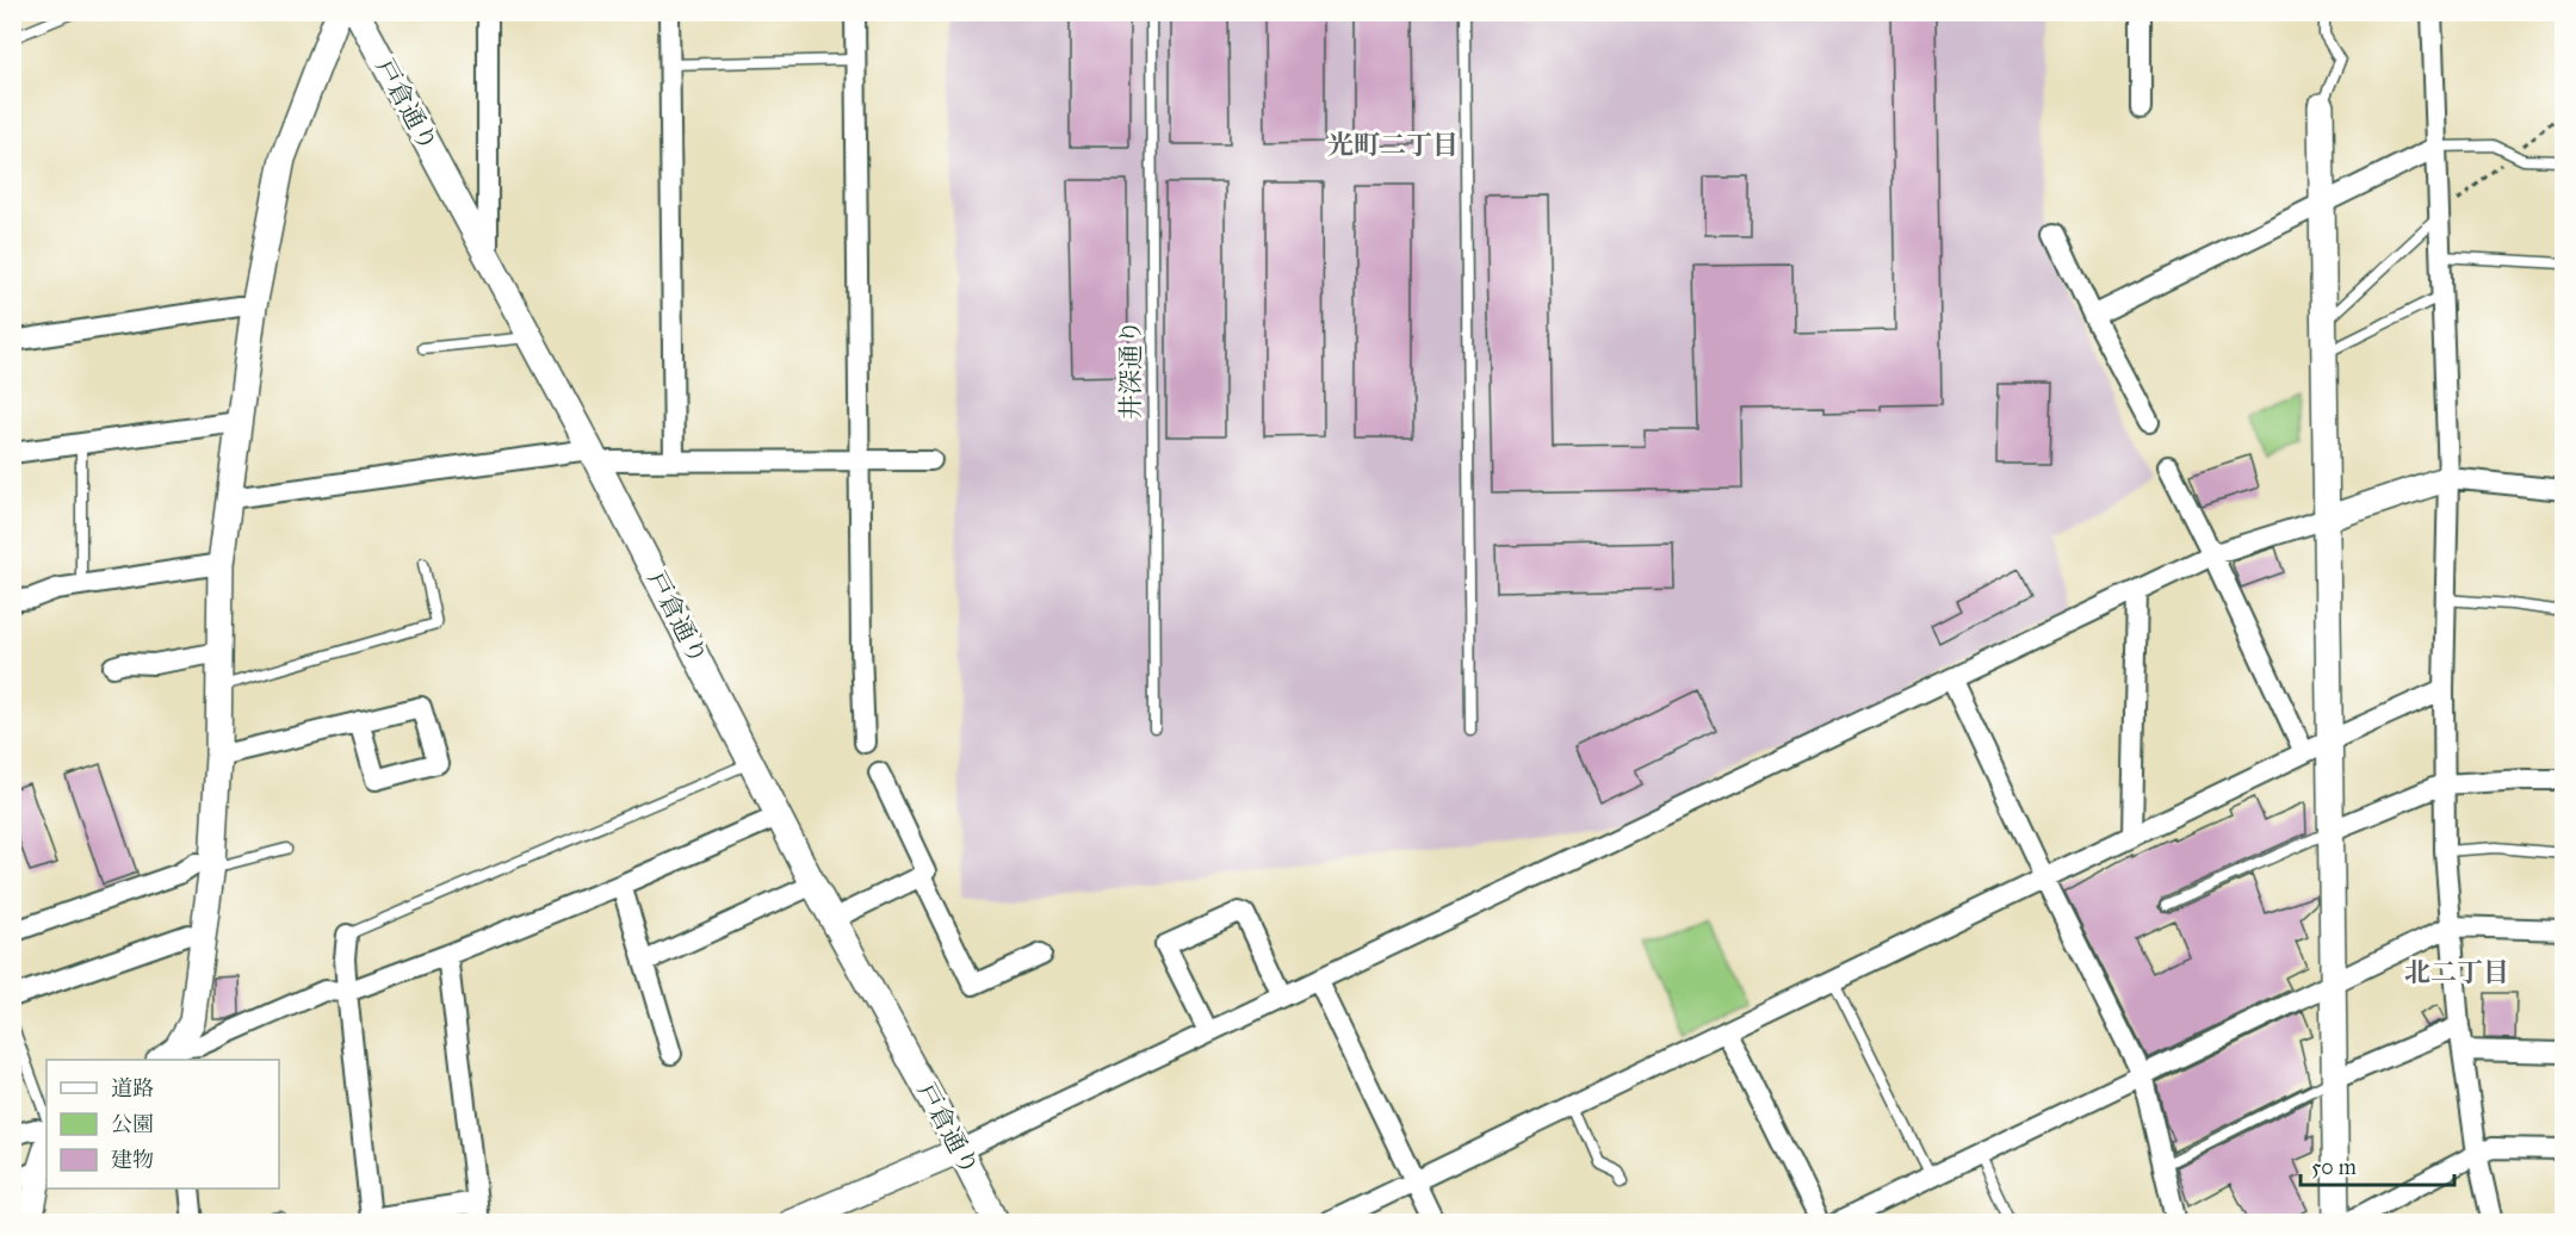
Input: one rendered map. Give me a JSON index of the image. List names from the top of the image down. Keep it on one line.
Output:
{"streets":{"street":["戸倉通り"],"lane":["井深通り"]},"districts":["光町二丁目","北二丁目"],"legend":["道路","公園","建物"],"scale_bar":"50 m"}
